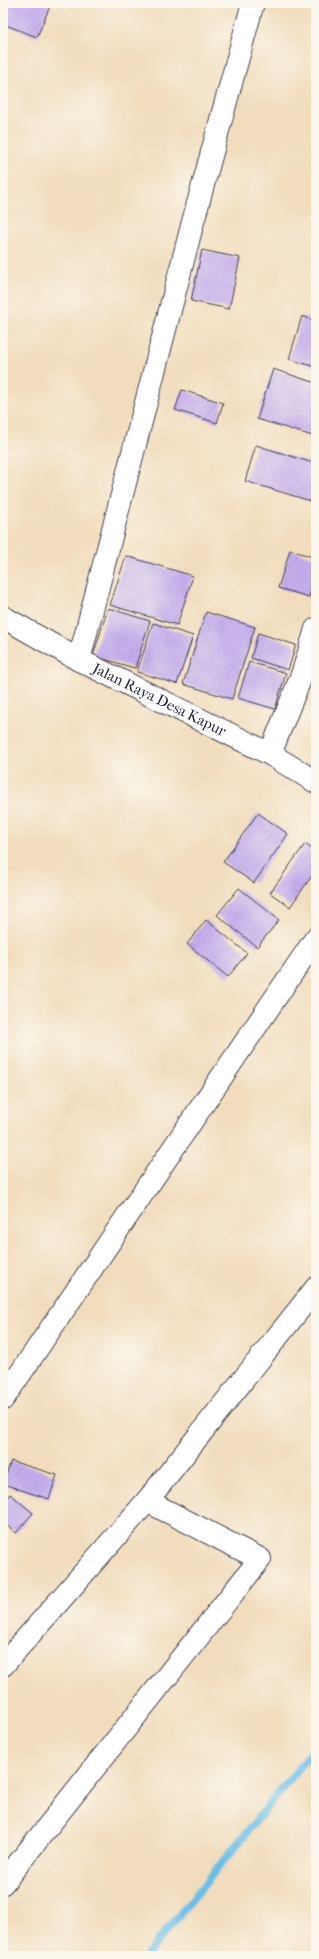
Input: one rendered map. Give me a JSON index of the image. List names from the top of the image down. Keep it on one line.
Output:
{"streets":{"street":["Jalan Raya Desa Kapur"]}}
